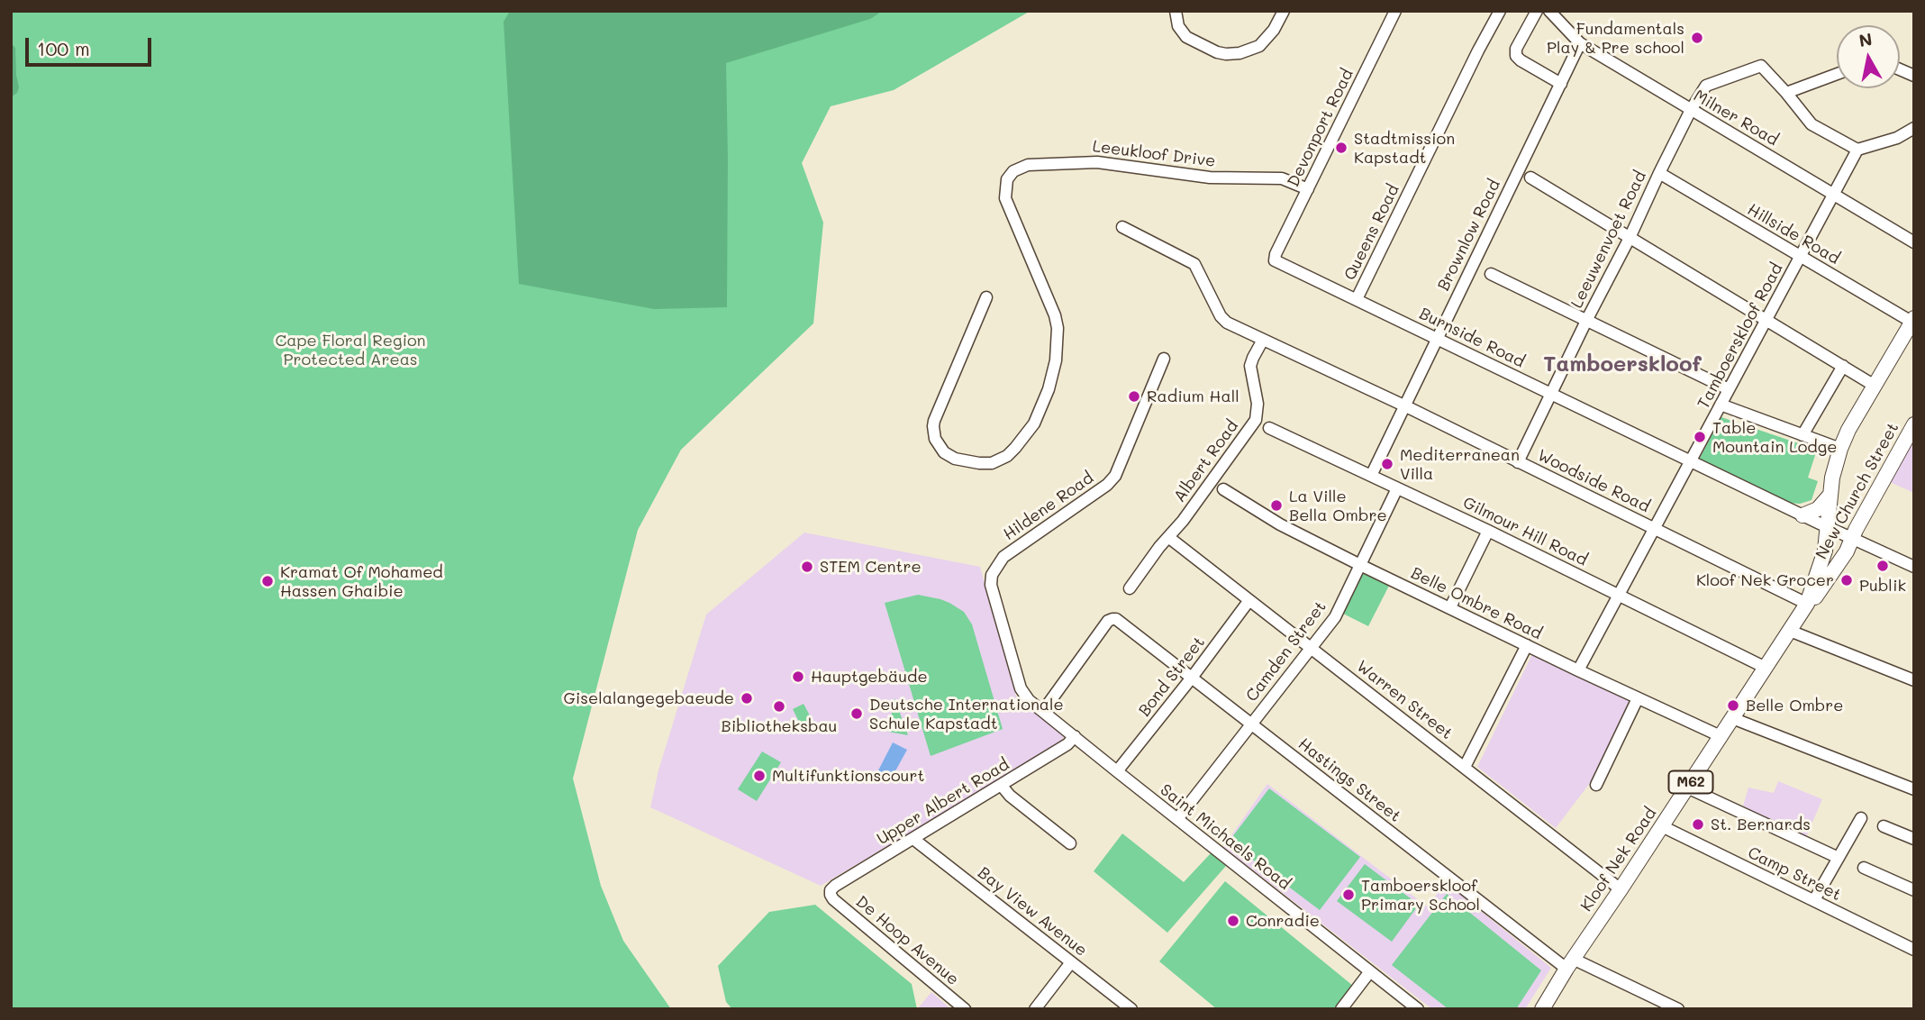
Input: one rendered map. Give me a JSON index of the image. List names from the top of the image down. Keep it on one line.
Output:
{"streets":{"main road":["New Church Street","M62","Kloof Nek Road"],"street":["Milner Road","Devonport Road","Leeukloof Drive","Queens Road","Hillside Road","Brownlow Road","Leeuwenvoet Road","Tamboerskloof Road","Burnside Road","Albert Road","Woodside Road","Hildene Road","Gilmour Hill Road","Belle Ombre Road","Camden Street","Bond Street","Warren Street","Hastings Street","Upper Albert Road","Saint Michaels Road","Camp Street","Bay View Avenue","De Hoop Avenue"]},"crossings":[["Milner Road","Brownlow Road"],["Milner Road","Leeuwenvoet Road"],["Milner Road","Tamboerskloof Road"],["Devonport Road","Leeukloof Drive"],["Devonport Road","Burnside Road"],["Queens Road","Burnside Road"],["Hillside Road","Leeuwenvoet Road"],["Hillside Road","Tamboerskloof Road"],["Hillside Road","M62"],["Brownlow Road","Burnside Road"],["Brownlow Road","Woodside Road"],["Brownlow Road","Gilmour Hill Road"],["Leeuwenvoet Road","Burnside Road"],["Leeuwenvoet Road","Woodside Road"],["Tamboerskloof Road","Burnside Road"],["Tamboerskloof Road","Woodside Road"],["Tamboerskloof Road","Gilmour Hill Road"],["Tamboerskloof Road","Belle Ombre Road"],["Burnside Road","M62"],["Albert Road","Woodside Road"],["Albert Road","Warren Street"],["Woodside Road","New Church Street"],["Woodside Road","M62"],["Woodside Road","Kloof Nek Road"],["New Church Street","M62"],["New Church Street","Kloof Nek Road"],["Hildene Road","Hastings Street"],["Hildene Road","Saint Michaels Road"],["Gilmour Hill Road","Camden Street"],["Gilmour Hill Road","Kloof Nek Road"],["Belle Ombre Road","Camden Street"],["Belle Ombre Road","Kloof Nek Road"],["Camden Street","Warren Street"],["Camden Street","Hastings Street"],["Camden Street","Saint Michaels Road"],["Bond Street","Warren Street"],["Bond Street","Hastings Street"],["Bond Street","Saint Michaels Road"],["Warren Street","Kloof Nek Road"],["Hastings Street","Saint Michaels Road"],["Hastings Street","Kloof Nek Road"],["M62","Kloof Nek Road"],["Upper Albert Road","Saint Michaels Road"],["Upper Albert Road","Bay View Avenue"],["Upper Albert Road","De Hoop Avenue"],["Kloof Nek Road","Camp Street"]],"districts":["Tamboerskloof"],"parks":["Cape Floral Region Protected Areas"],"places":["Fundamentals Play & Pre school","Stadtmission Kapstadt","Radium Hall","Table Mountain Lodge","Mediterranean Villa","La Ville Bella Ombre","Publik","STEM Centre","Kloof Nek Grocer","Kramat Of Mohamed Hassen Ghaibie","Hauptgebäude","Giselalangegebaeude","Belle Ombre","Bibliotheksbau","Deutsche Internationale Schule Kapstadt","Multifunktionscourt","St. Bernards","Tamboerskloof Primary School","Conradie"],"scale_bar":"100 m","north":"top"}
